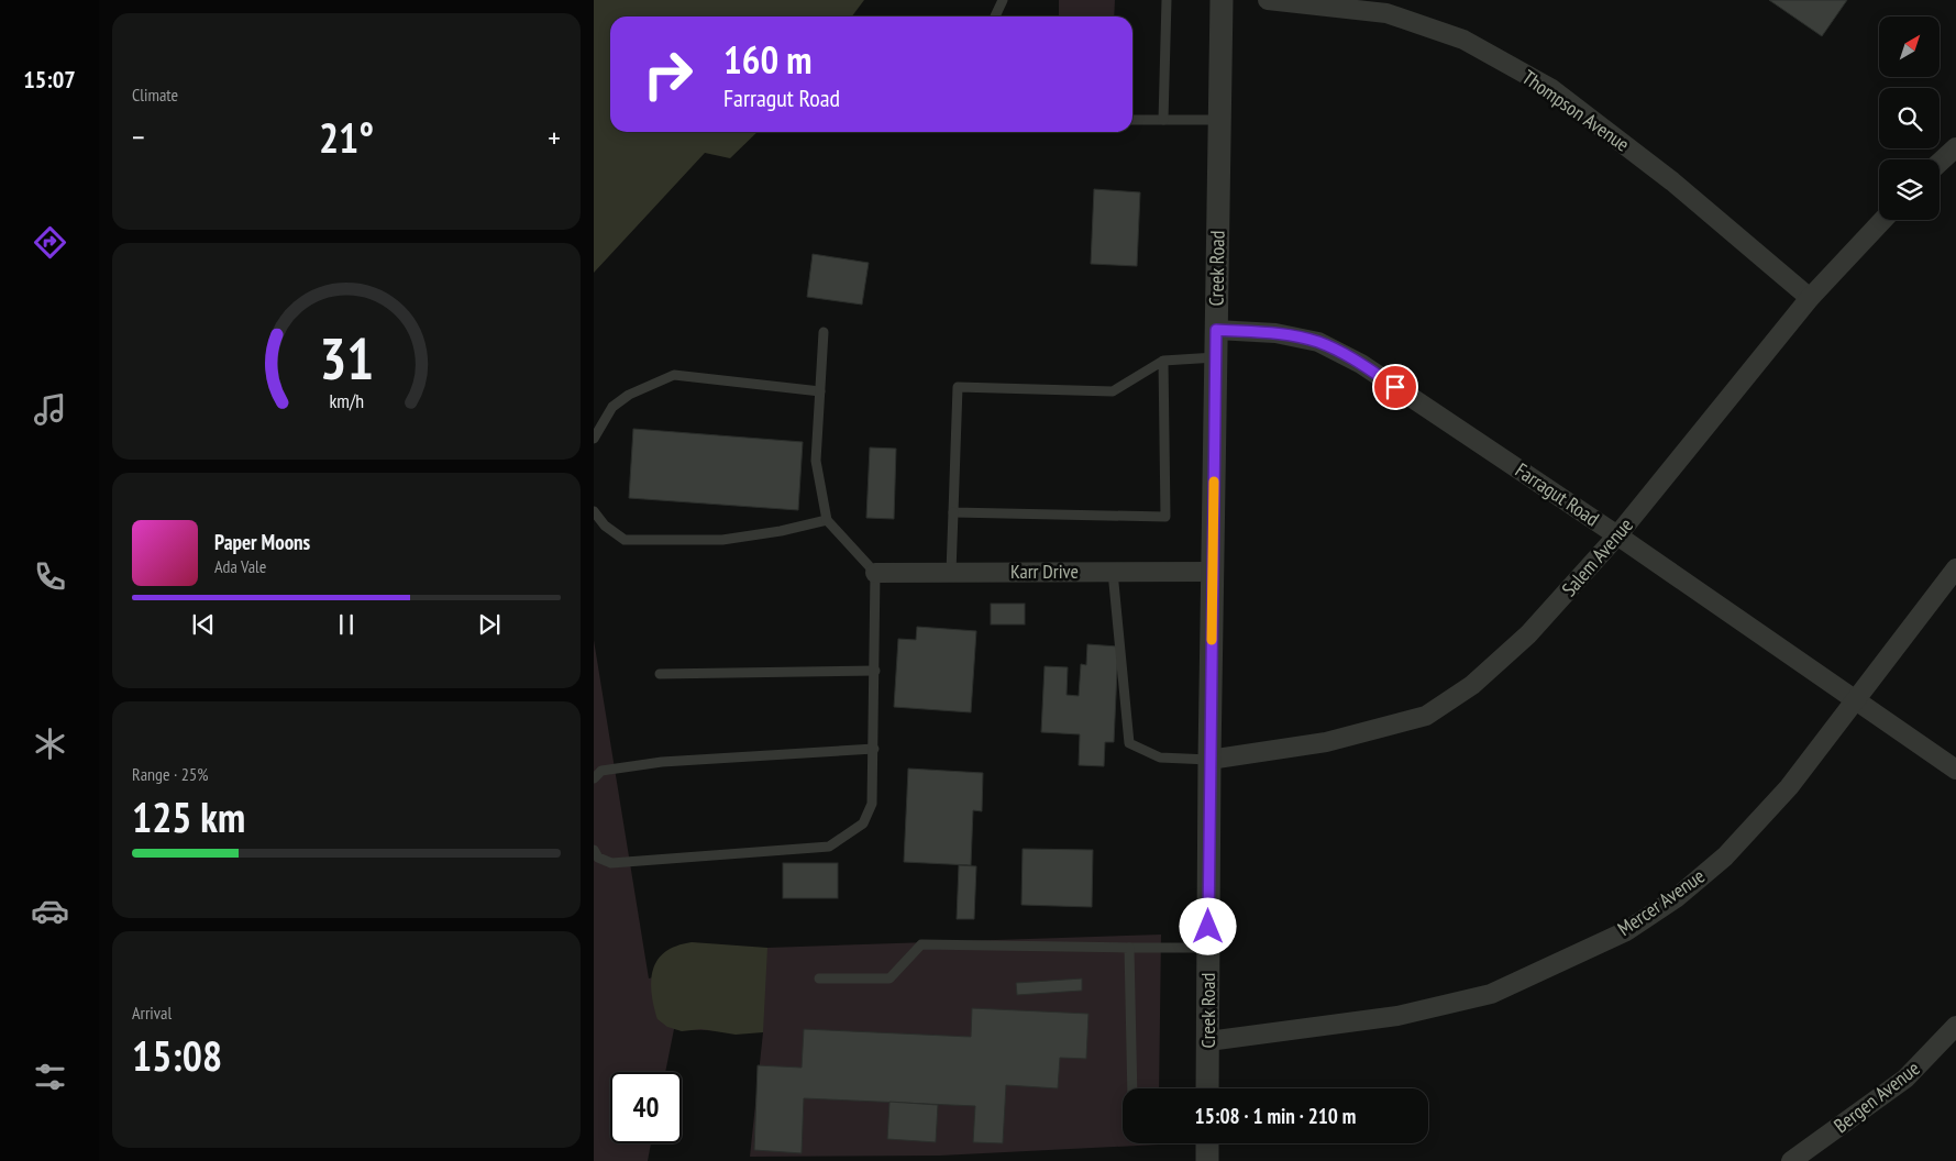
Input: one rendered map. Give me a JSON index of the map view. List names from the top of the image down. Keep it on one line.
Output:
{"streets":{"street":["Thompson Avenue","Creek Road","Farragut Road","Salem Avenue","Karr Drive","Mercer Avenue","Bergen Avenue"]},"crossings":[["Thompson Avenue","Salem Avenue"],["Creek Road","Farragut Road"],["Creek Road","Salem Avenue"],["Creek Road","Karr Drive"],["Creek Road","Mercer Avenue"],["Farragut Road","Salem Avenue"],["Farragut Road","Mercer Avenue"]],"north":"top right","page":{"tabs":"15:07","tile":["Climate",["Range · 25%","125 km"],["Arrival","15:08"]],"turn":["160 m","Farragut Road"],"heat":["−","21°","+"],"song":["Paper Moons","Ada Vale"],"limit":"40","trip":"15:08 · 1 min · 210 m","gauge":["31","km/h"]}}
